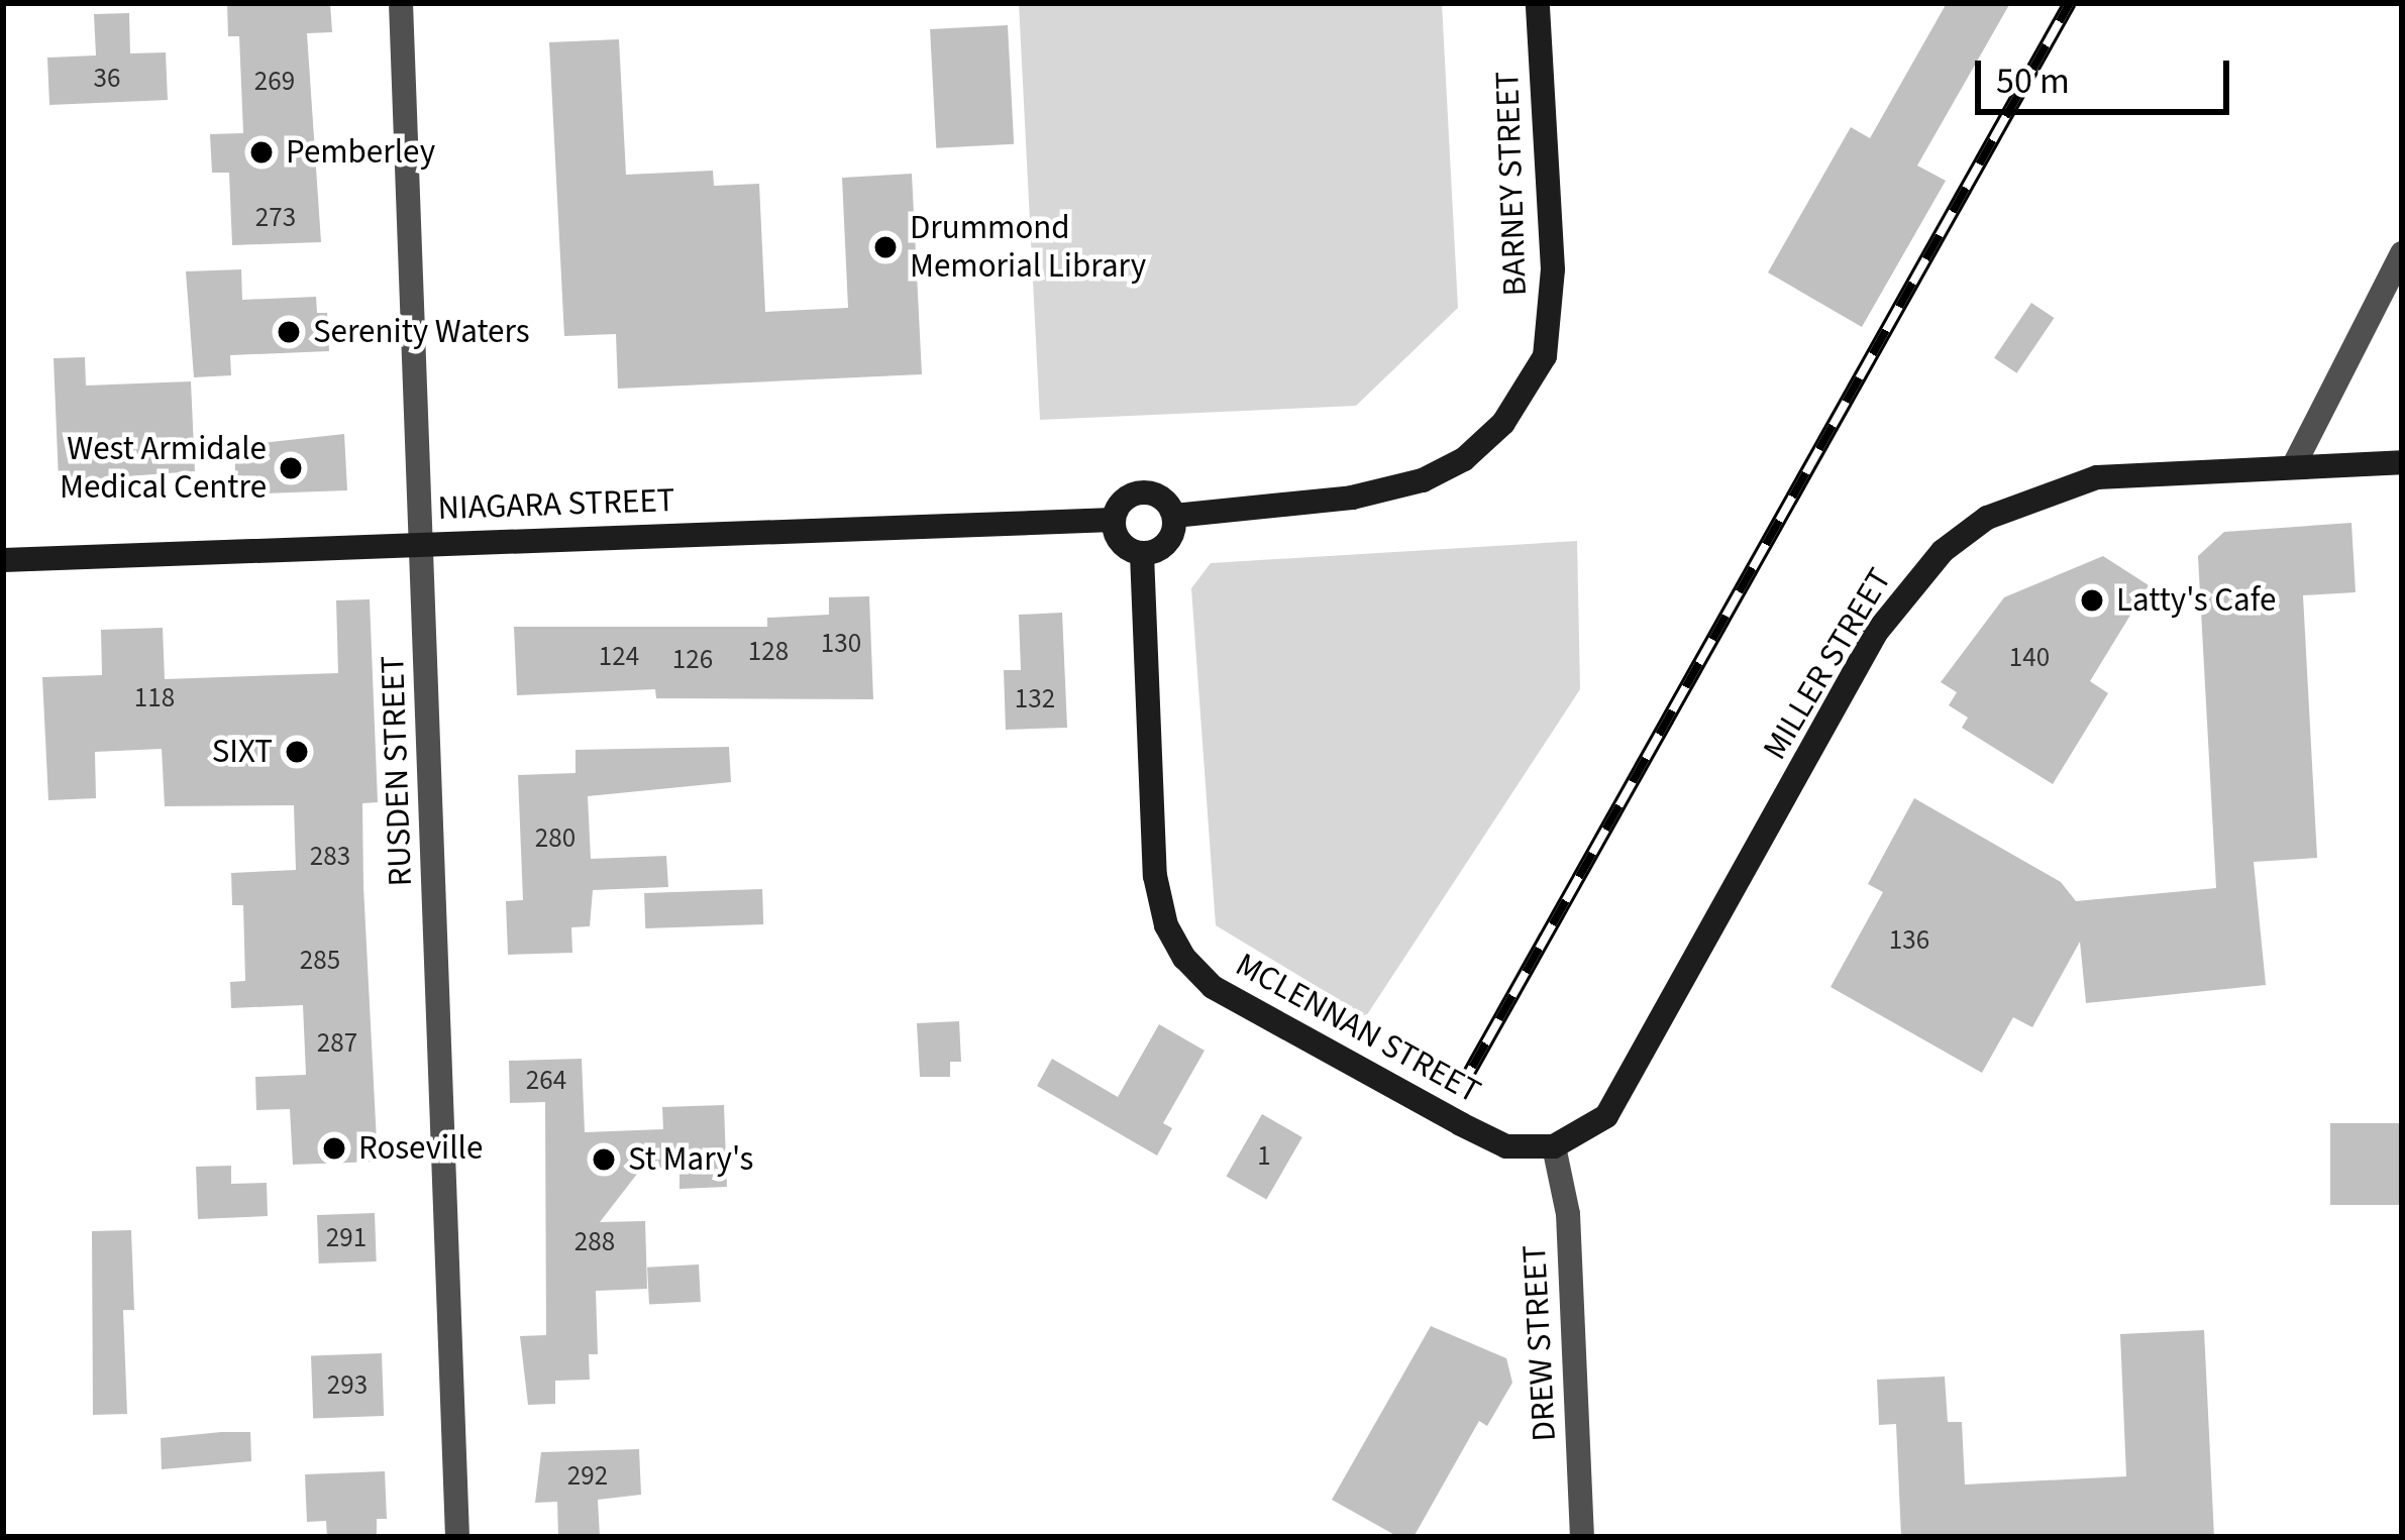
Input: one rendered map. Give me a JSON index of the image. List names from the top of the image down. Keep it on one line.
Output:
{"streets":{"street":["BARNEY STREET","NIAGARA STREET","MILLER STREET","RUSDEN STREET","MCLENNAN STREET","DREW STREET"]},"crossings":[["BARNEY STREET","NIAGARA STREET"],["NIAGARA STREET","RUSDEN STREET"],["NIAGARA STREET","MCLENNAN STREET"],["MILLER STREET","MCLENNAN STREET"],["MILLER STREET","DREW STREET"],["MCLENNAN STREET","DREW STREET"]],"places":["Pemberley","Drummond Memorial Library","Serenity Waters","West Armidale Medical Centre","Latty's Cafe","SIXT","Roseville","St Mary's"],"house_numbers":["36","269","273","130","128","124","140","126","118","132","280","283","136","285","287","264","1","291","288","293","292"],"scale_bar":"50 m"}
